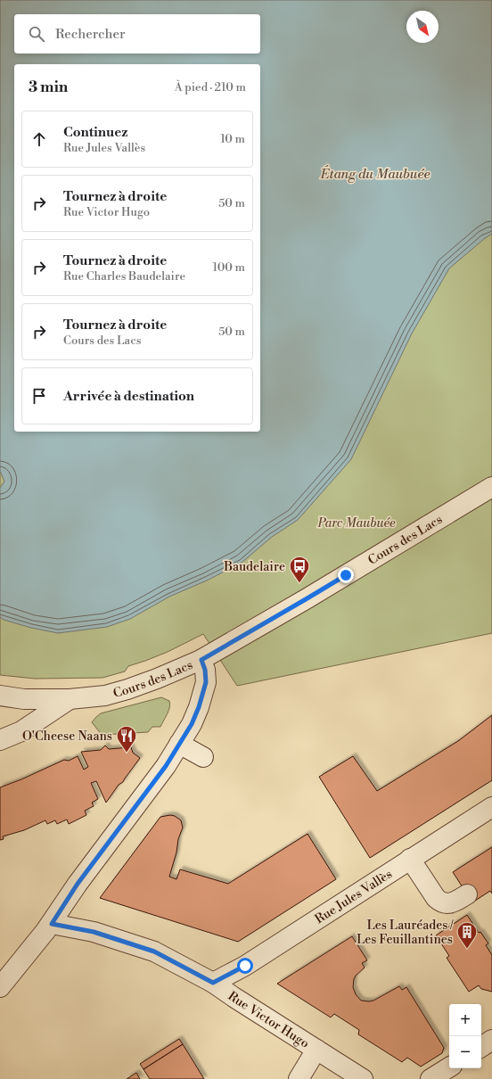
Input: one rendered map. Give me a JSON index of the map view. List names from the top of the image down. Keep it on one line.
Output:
{"streets":{"street":["Cours des Lacs","Rue Jules Vallès","Rue Victor Hugo"]},"crossings":[["Rue Jules Vallès","Rue Victor Hugo"]],"water":["Étang du Maubuée"],"parks":["Parc Maubuée"],"places":{"bus stop":["Baudelaire"],"restaurant":["O'Cheese Naans"],"building":["Les Lauréades / Les Feuillantines"]},"north":"bottom right","page":{"search":"Rechercher","heading":["3 min","À pied · 210 m"],"list":[["Continuez","Rue Jules Vallès","10 m"],["Tournez à droite","Rue Victor Hugo","50 m"],["Tournez à droite","Rue Charles Baudelaire","100 m"],["Tournez à droite","Cours des Lacs","50 m"],"Arrivée à destination"],"map_buttons":["+","−"]}}
